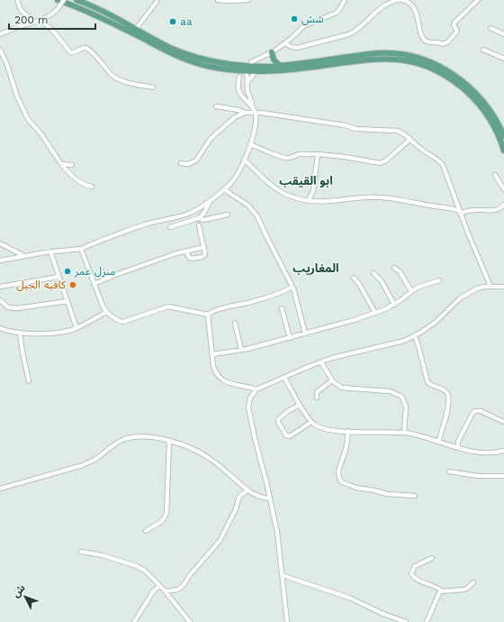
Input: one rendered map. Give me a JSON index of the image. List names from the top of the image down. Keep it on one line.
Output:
{"districts":["ابو القيقب","المغاريب"],"places":["شش","aa","منزل عمر","كافيه الجبل"],"scale_bar":"200 m","north":"top left"}
